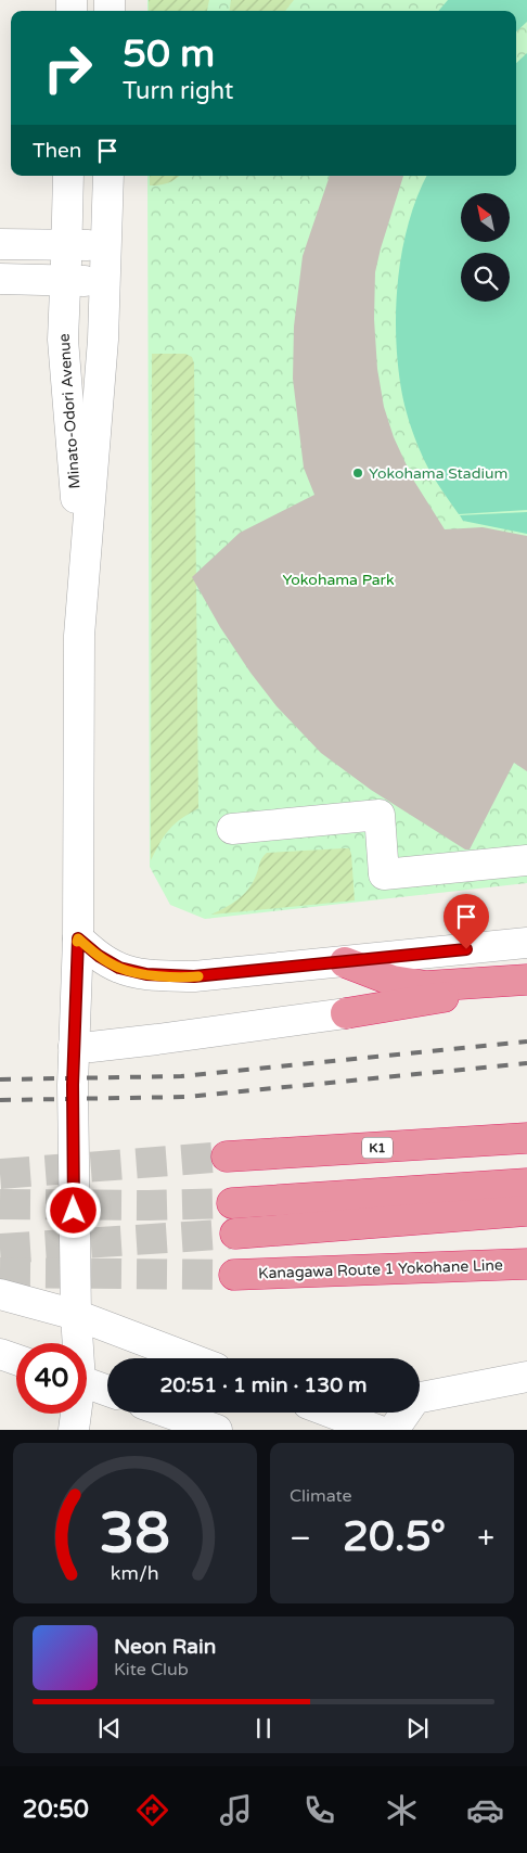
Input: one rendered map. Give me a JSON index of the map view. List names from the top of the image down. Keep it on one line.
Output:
{"streets":{"highway":["K1","Kanagawa Route 1 Yokohane Line"],"street":["Minato-Odori Avenue"]},"parks":["Yokohama Park"],"places":["Yokohama Stadium"],"north":"top left","page":{"turn":["50 m","Turn right"],"then":"Then","limit":"40","trip":"20:51 · 1 min · 130 m","tile":"Climate","heat":["−","20.5°","+"],"song":["Neon Rain","Kite Club"],"tabs":"20:50","gauge":["38","km/h"]}}
